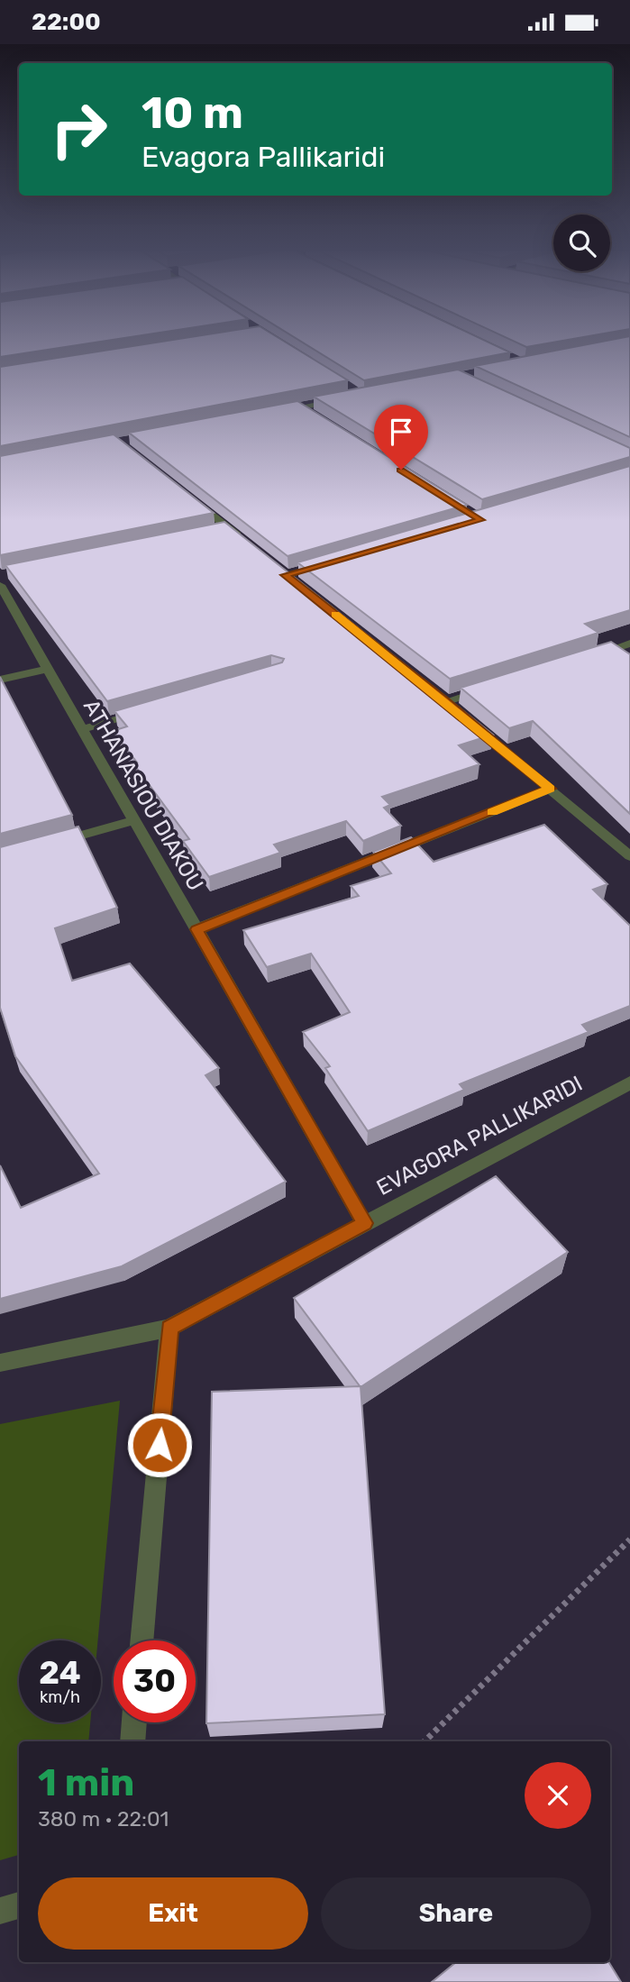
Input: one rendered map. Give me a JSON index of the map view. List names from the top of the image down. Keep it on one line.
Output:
{"streets":{"street":["ATHANASIOU DIAKOU","EVAGORA PALLIKARIDI"]},"crossings":[["ATHANASIOU DIAKOU","EVAGORA PALLIKARIDI"]],"page":{"status":"22:00","turn":["10 m","Evagora Pallikaridi"],"speed":"24 km/h","limit":"30","heading":["1 min","380 m · 22:01"],"buttons":["Exit","Share"]}}
